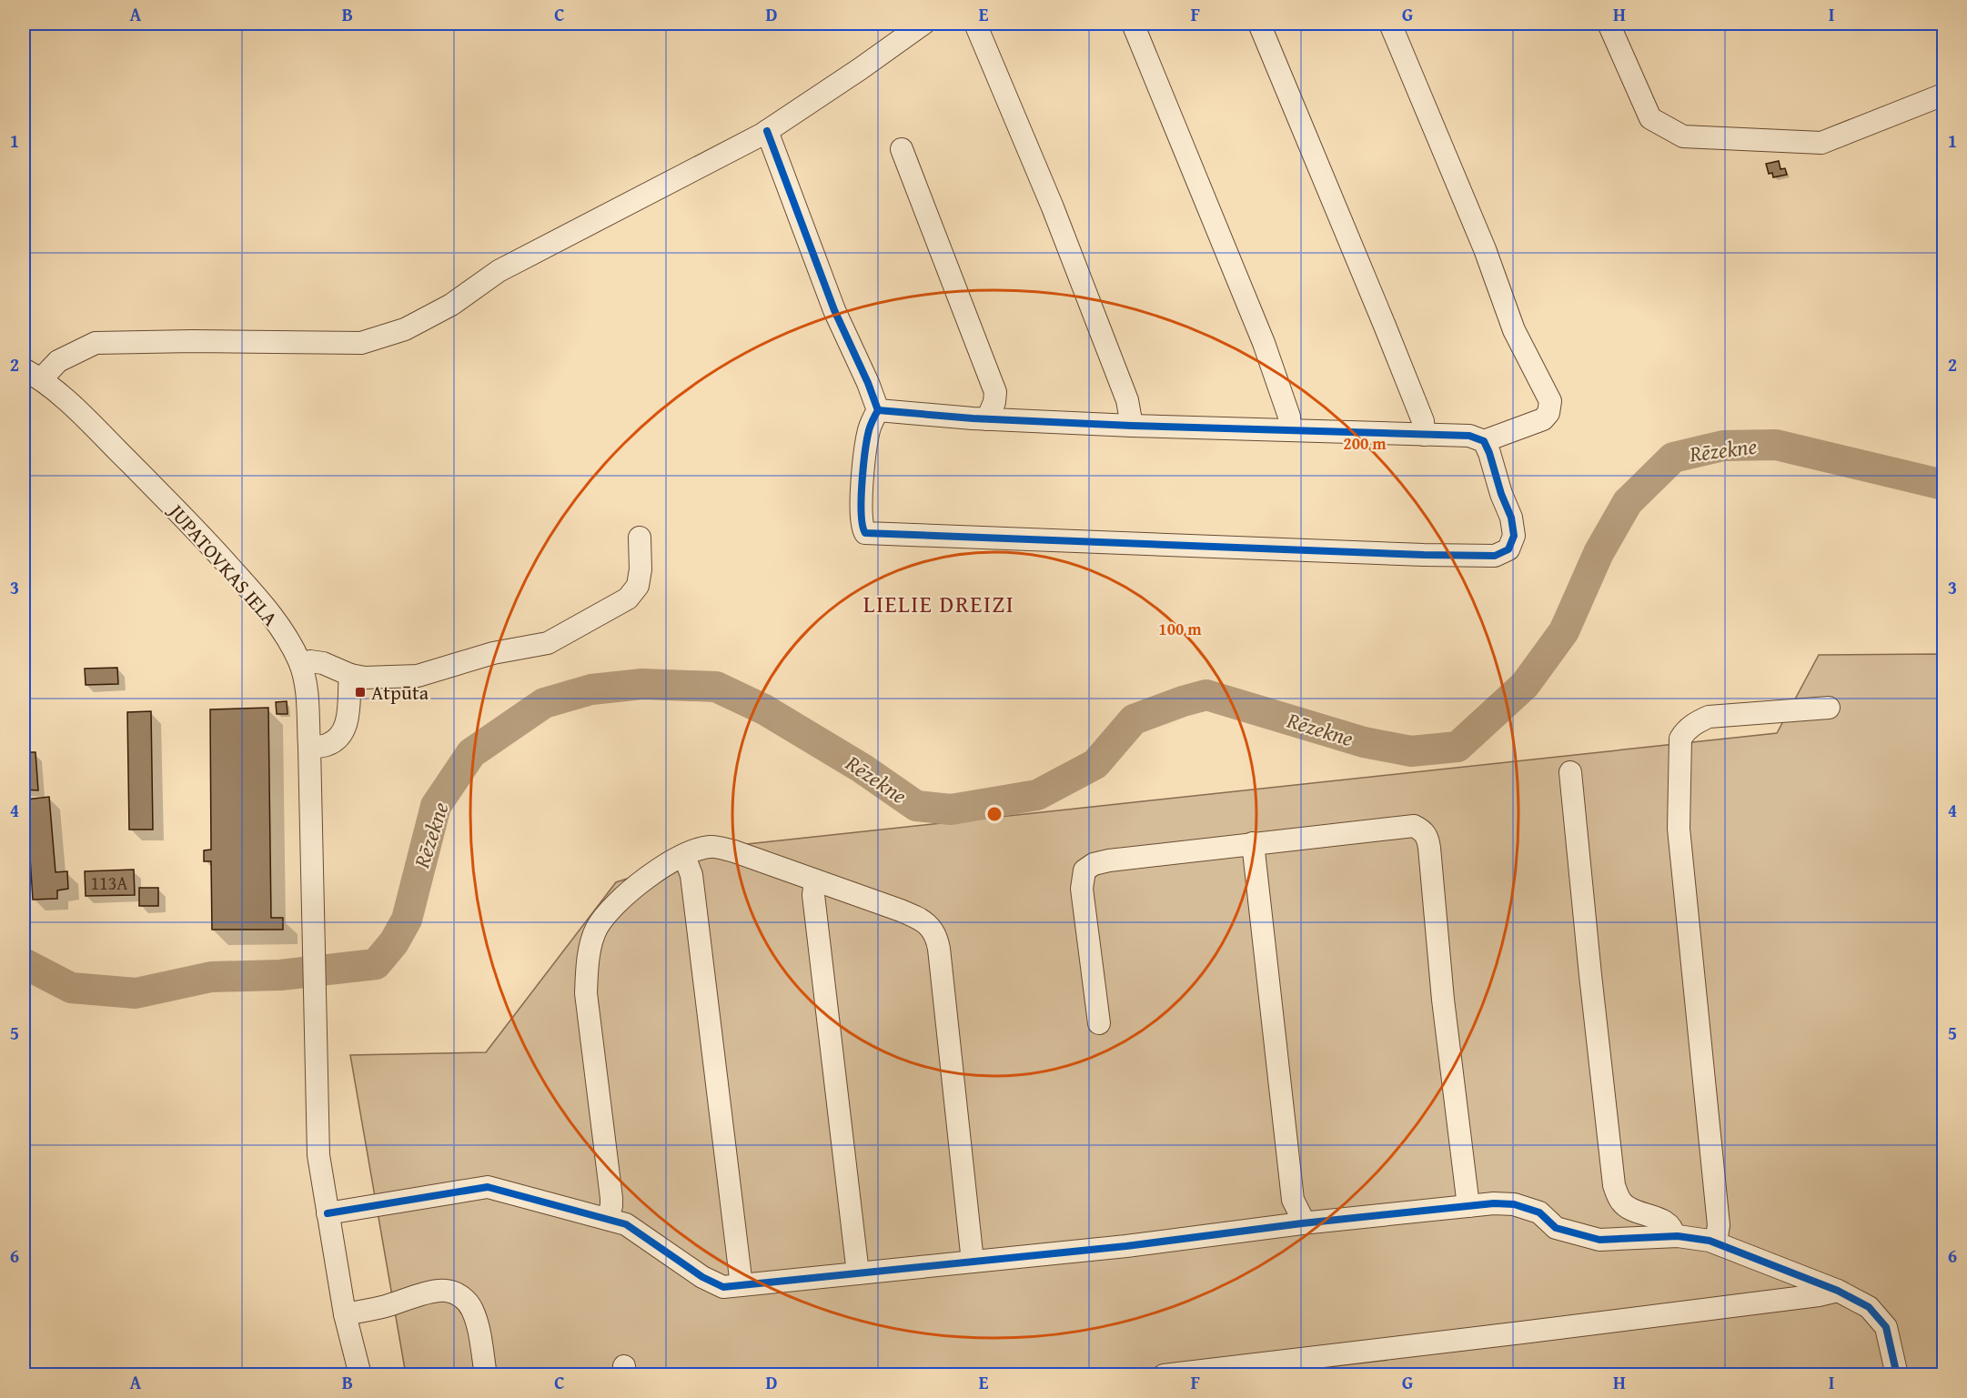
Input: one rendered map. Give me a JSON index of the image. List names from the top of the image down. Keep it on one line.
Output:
{"streets":{"street":["JUPATOVKAS IELA"]},"districts":["LIELIE DREIZI"],"water":["Rēzekne"],"places":{"transit":["Atpūta"]},"house_numbers":["113A"],"grid":{"columns":["A","B","C","D","E","F","G","H","I"],"rows":["1","2","3","4","5","6"]},"rings":["200 m","100 m"]}
